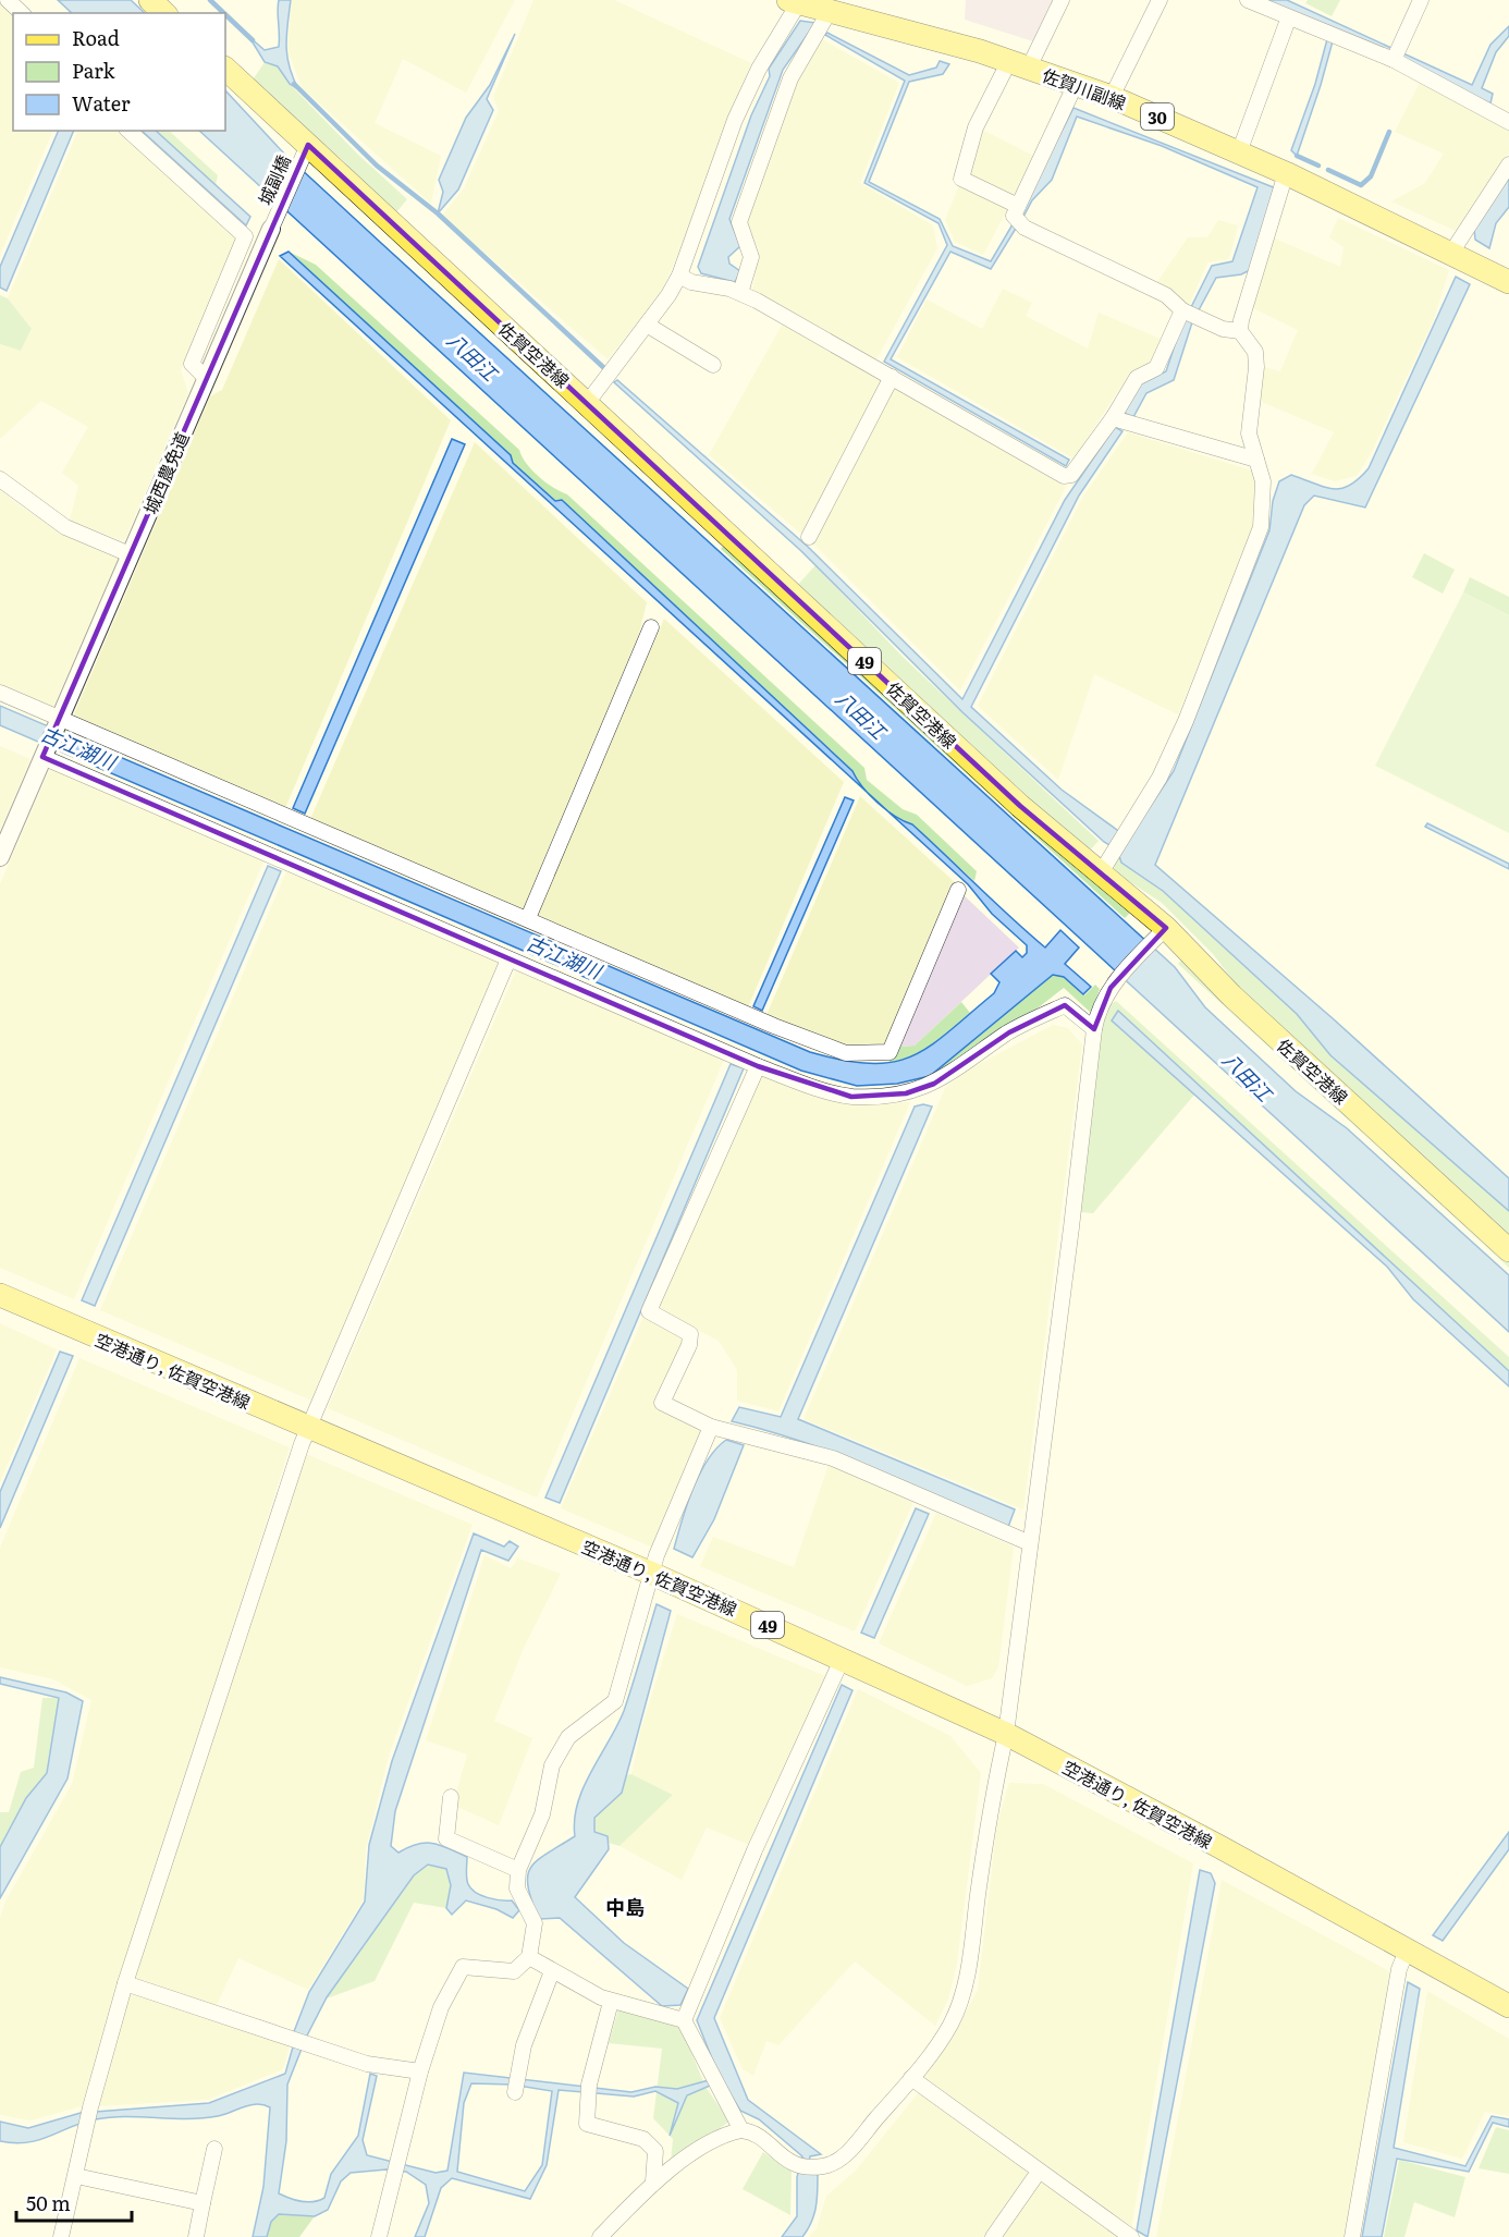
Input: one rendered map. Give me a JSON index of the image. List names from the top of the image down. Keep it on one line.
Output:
{"streets":{"main road":["佐賀川副線","30","佐賀空港線","49","空港通り, 佐賀空港線"],"street":["城副橋","城西農免道"]},"crossings":[["城副橋","佐賀空港線"],["城副橋","城西農免道"]],"districts":["中島"],"water":["八田江","古江湖川"],"legend":["Road","Park","Water"],"scale_bar":"50 m"}
